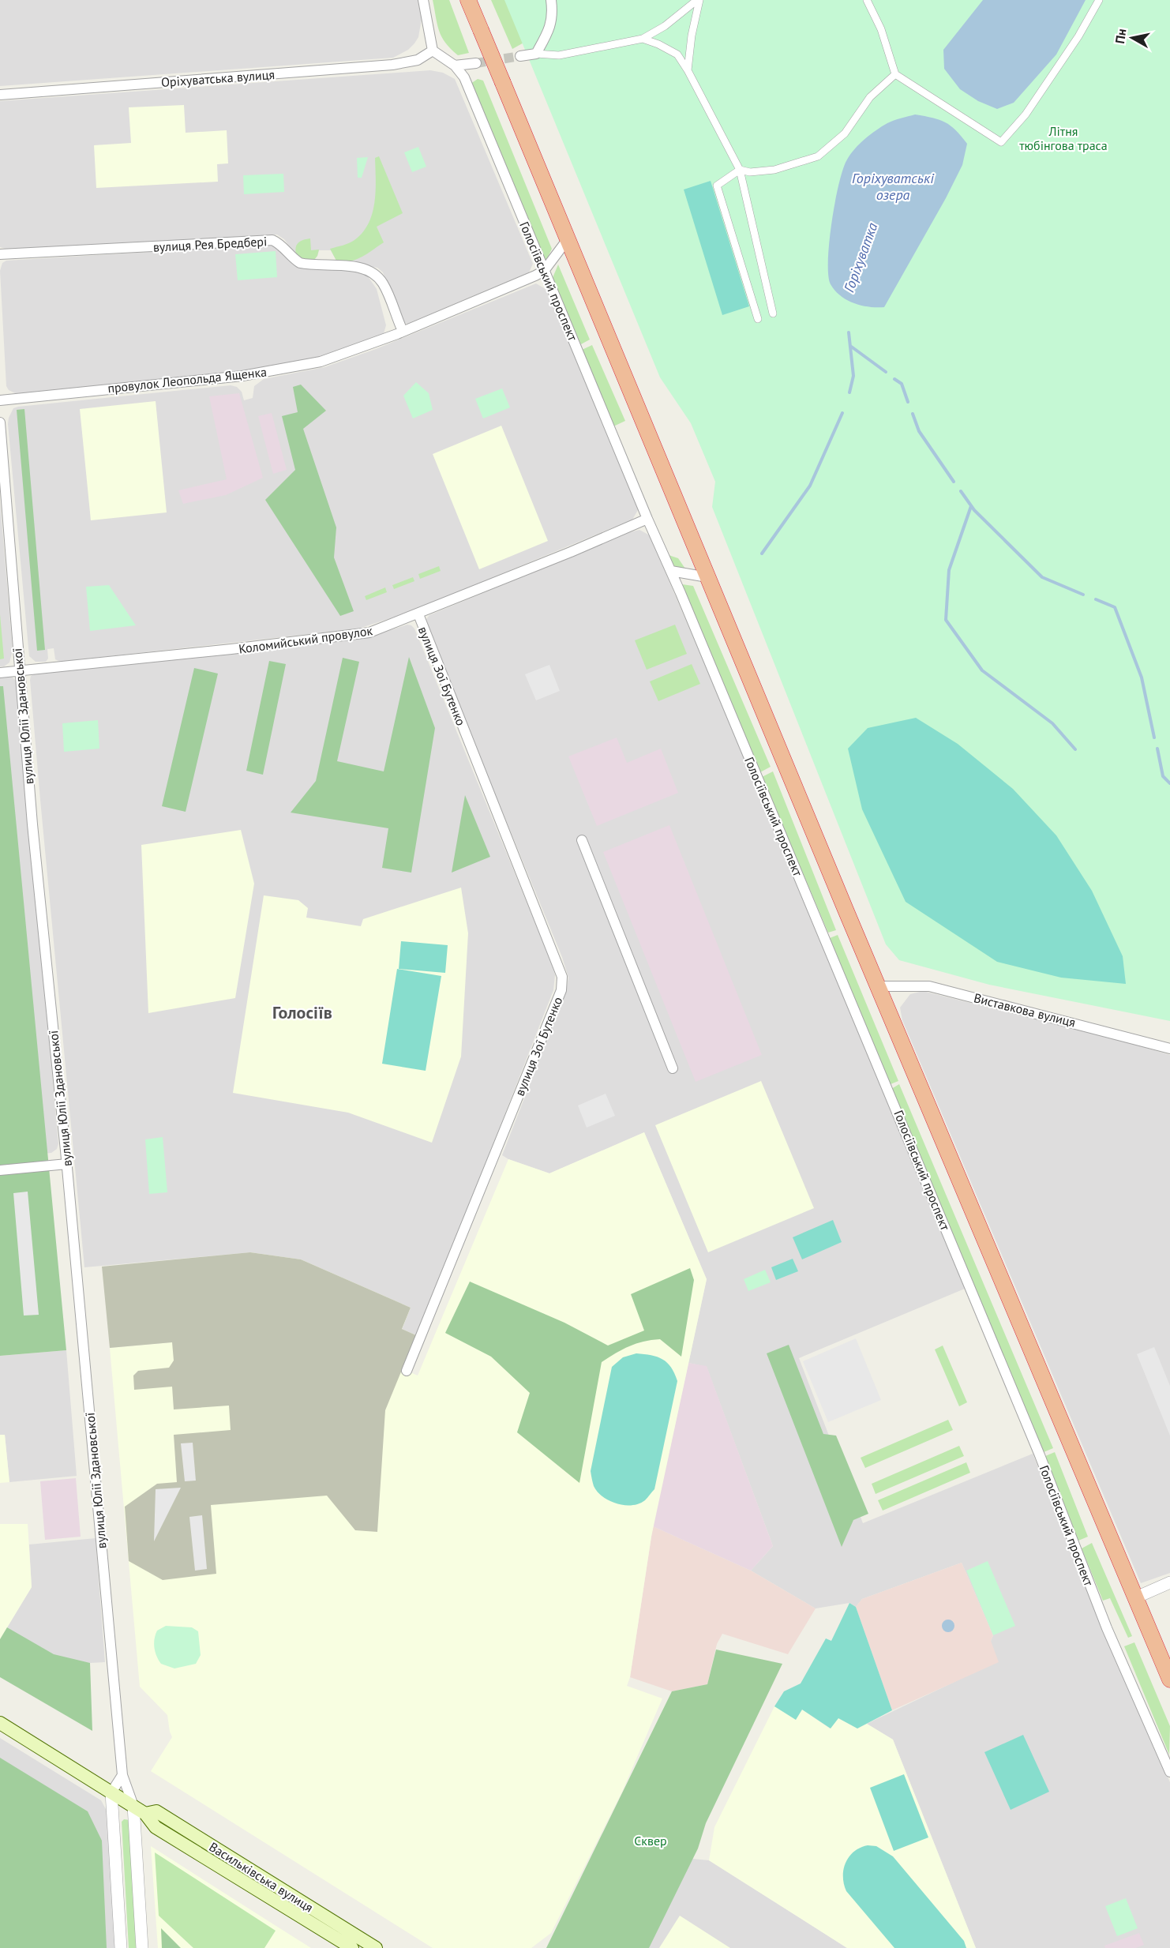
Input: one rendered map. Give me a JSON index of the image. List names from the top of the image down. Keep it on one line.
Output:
{"streets":{"main road":["Васильківська вулиця"],"street":["Оріхуватська вулиця","вулиця Рея Бредбері","Голосіївський проспект","провулок Леопольда Ященка","Коломийський провулок","вулиця Зої Бутенко","вулиця Юлії Здановської","Виставкова вулиця"]},"crossings":[["Оріхуватська вулиця","Голосіївський проспект"],["вулиця Рея Бредбері","провулок Леопольда Ященка"],["Голосіївський проспект","провулок Леопольда Ященка"],["Голосіївський проспект","Коломийський провулок"],["Коломийський провулок","вулиця Зої Бутенко"],["Коломийський провулок","вулиця Юлії Здановської"],["вулиця Юлії Здановської","Васильківська вулиця"]],"districts":["Голосіїв"],"water":["Горіхуватські озера","Горіхуватка"],"parks":["Літня тюбінгова траса","Сквер"],"north":"left"}
